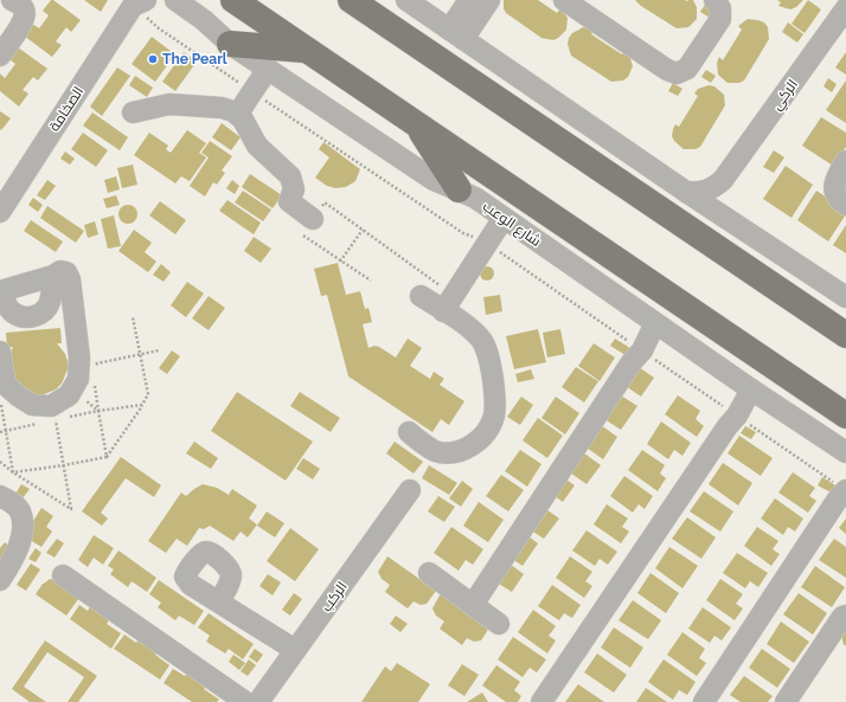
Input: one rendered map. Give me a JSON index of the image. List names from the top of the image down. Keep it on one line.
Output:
{"streets":{"main road":["شارع الوعب"],"street":["الركي","الصخامة","الركب"]},"places":["The Pearl"]}
